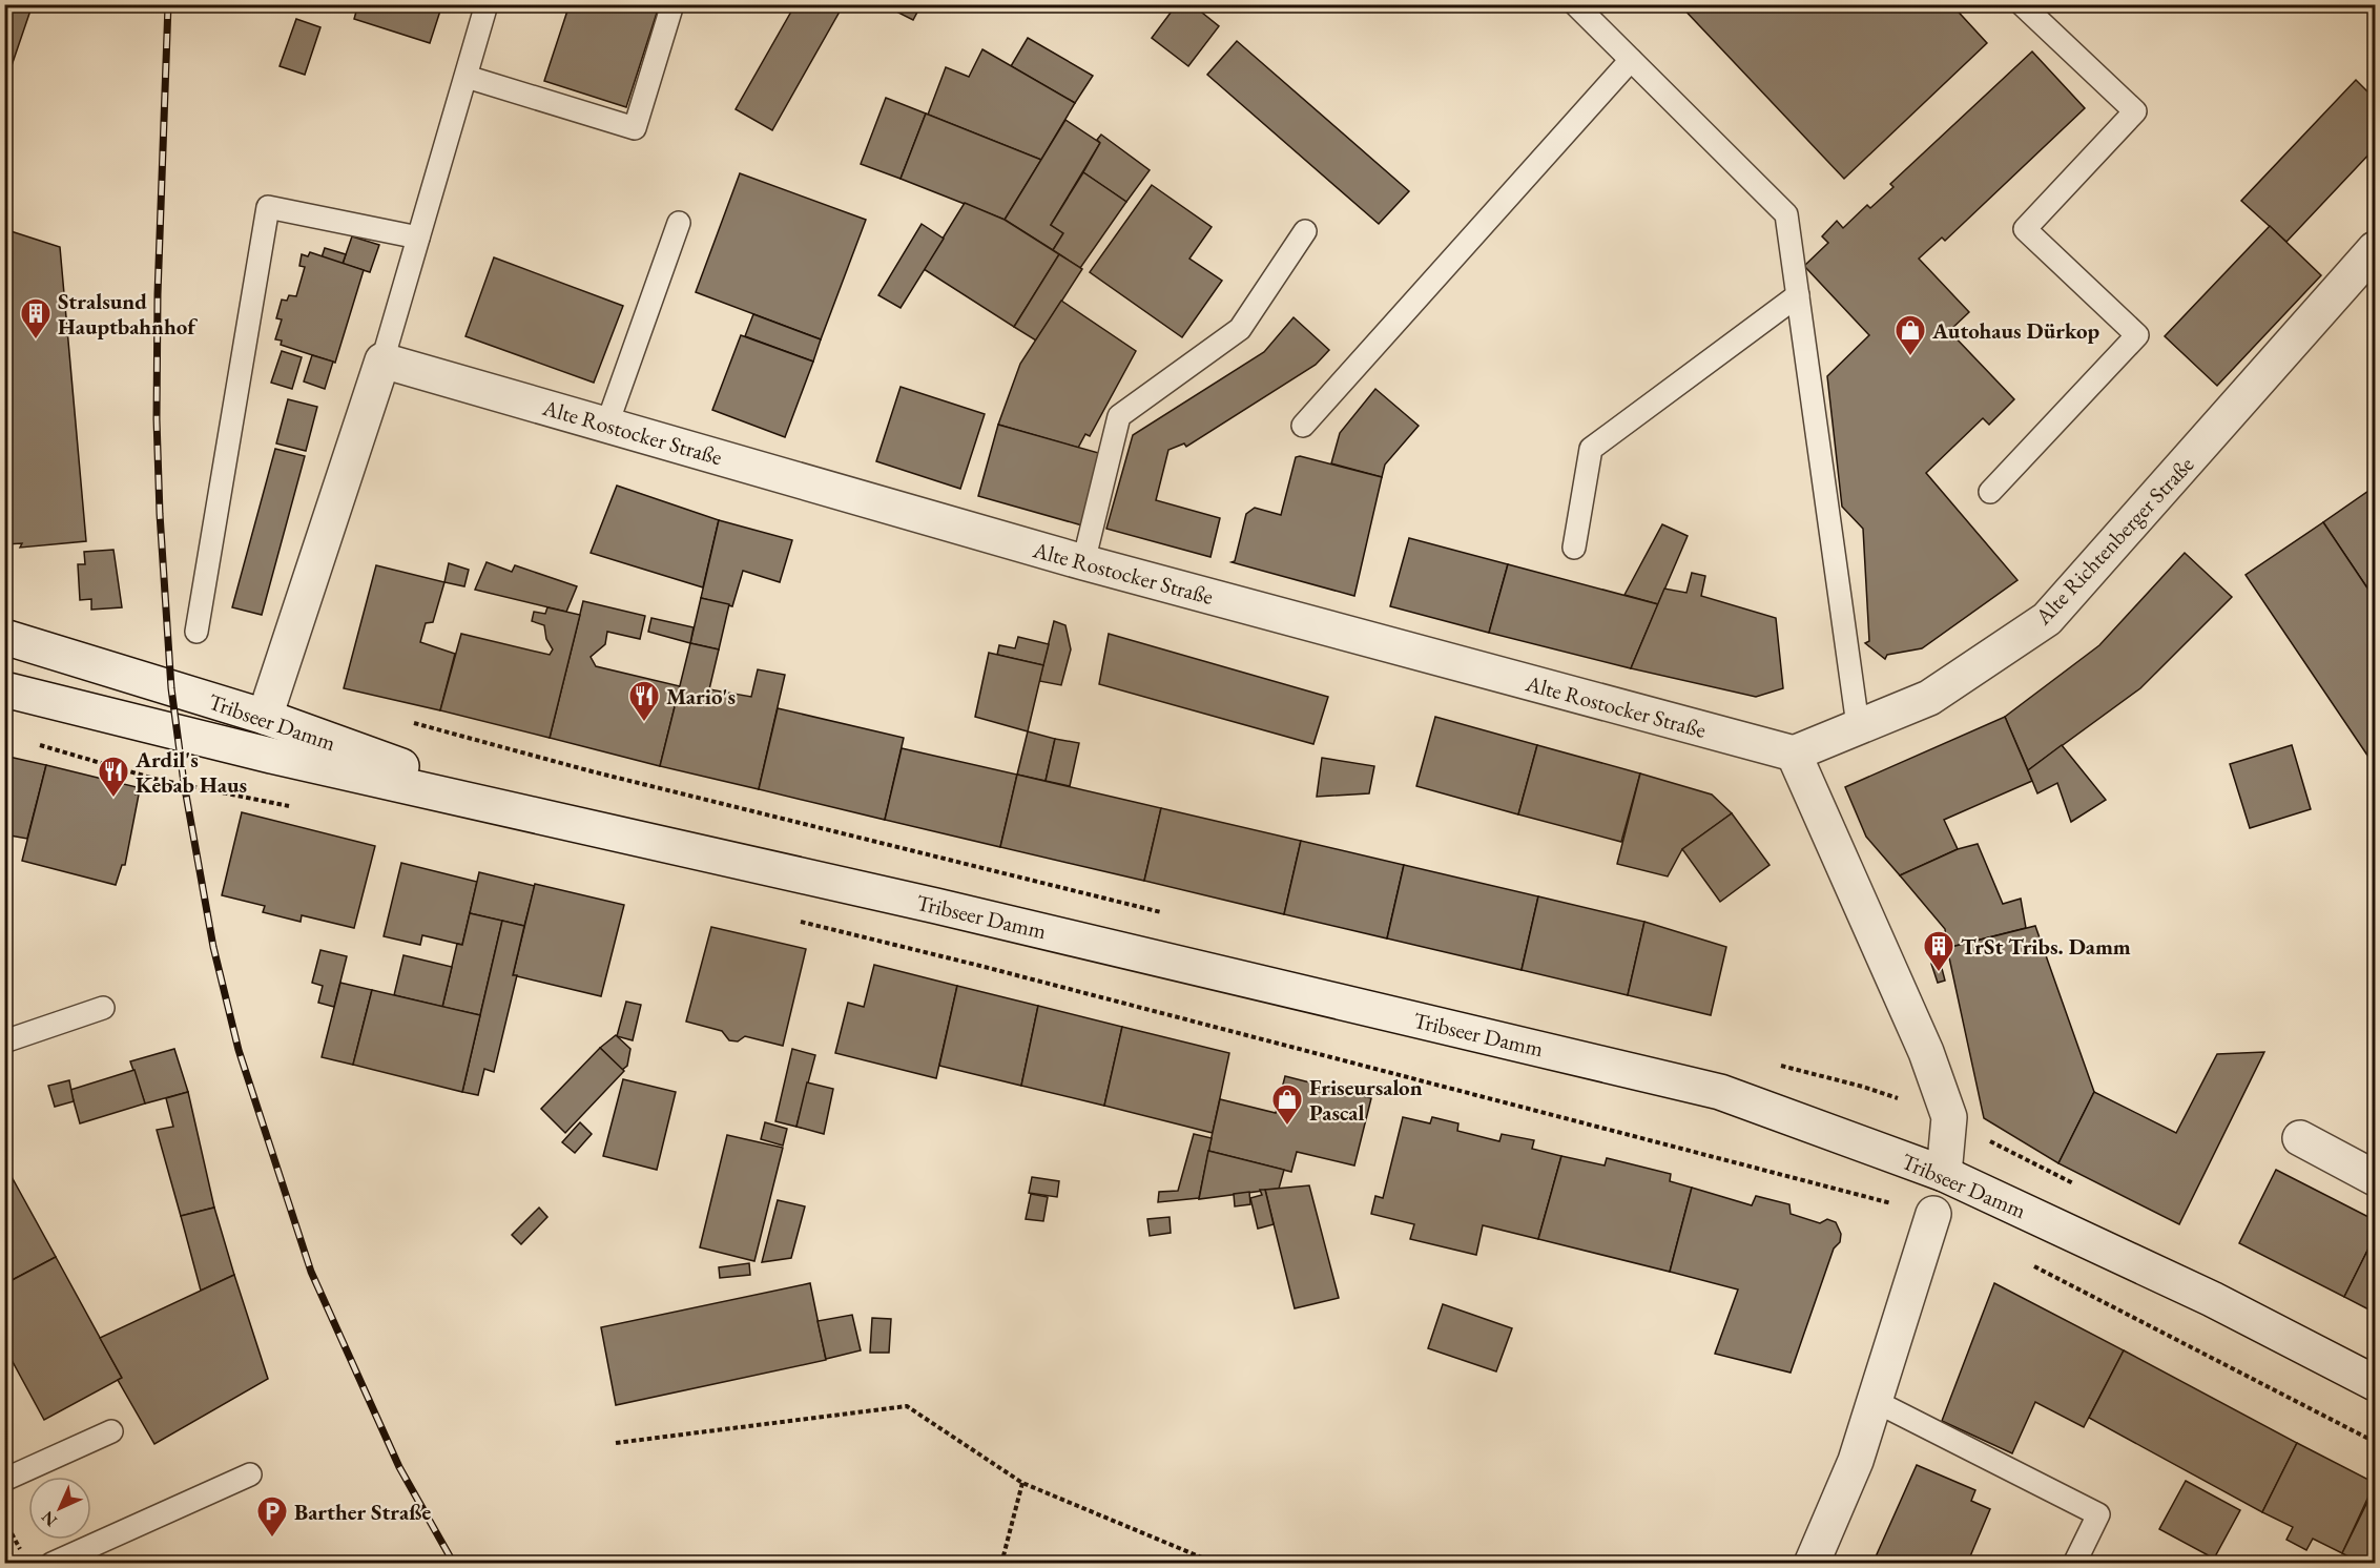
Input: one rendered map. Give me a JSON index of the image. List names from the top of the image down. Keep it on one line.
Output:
{"streets":{"street":["Alte Rostocker Straße","Alte Richtenberger Straße","Tribseer Damm"]},"crossings":[["Alte Rostocker Straße","Alte Richtenberger Straße"]],"places":{"building":["Stralsund Hauptbahnhof","TrSt Tribs. Damm"],"shop":["Autohaus Dürkop","Friseursalon Pascal"],"restaurant":["Mario's","Ardil's Kebab Haus"],"parking":["Barther Straße"]},"north":"bottom left"}
